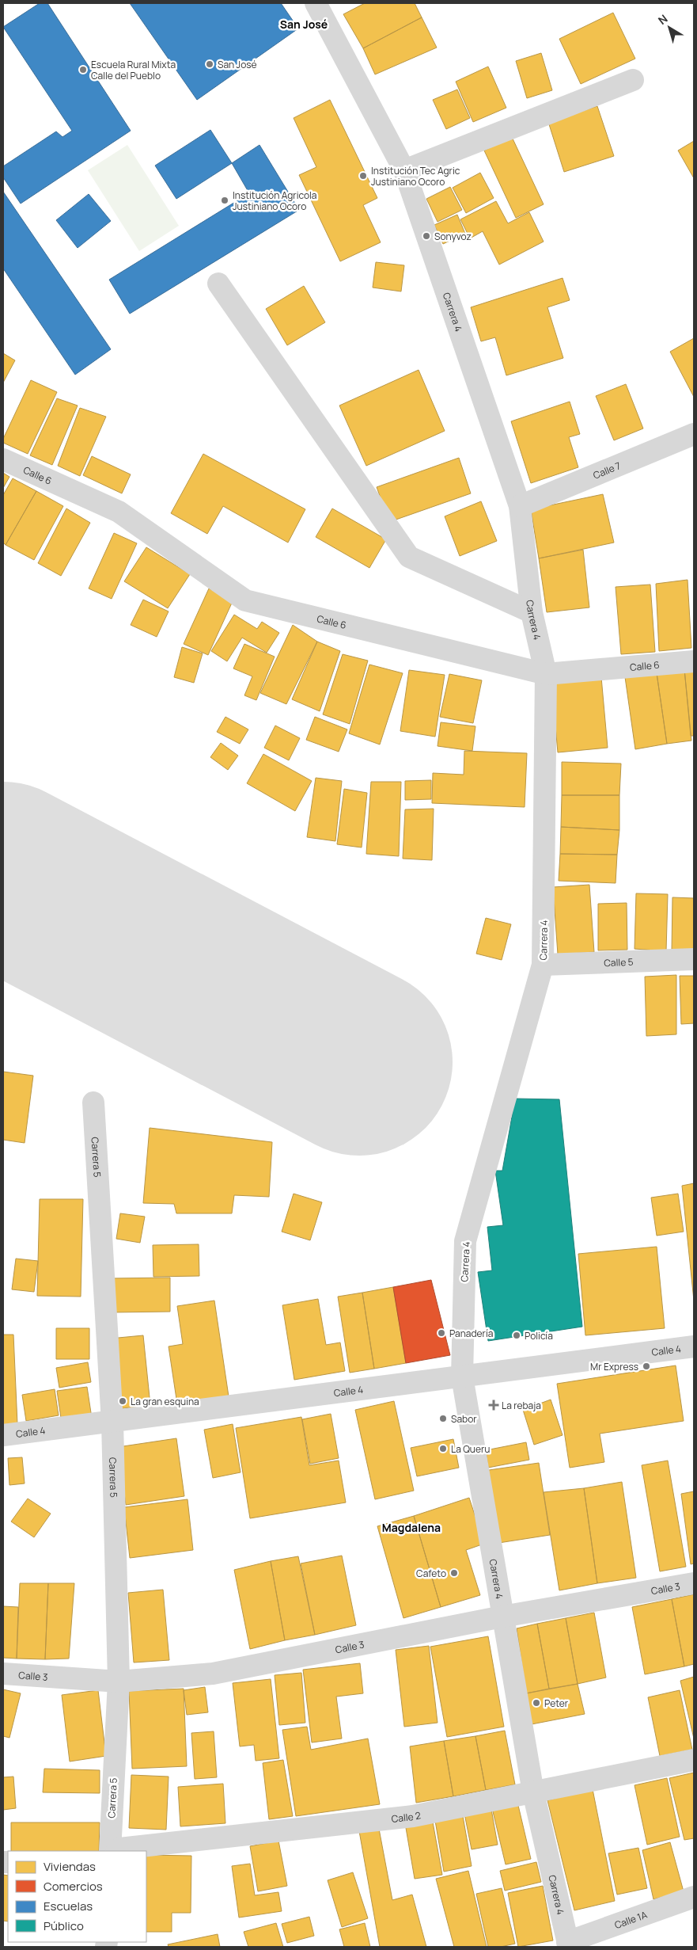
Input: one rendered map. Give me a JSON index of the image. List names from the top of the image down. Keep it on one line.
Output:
{"streets":{"street":["Carrera 4","Calle 7","Calle 6","Calle 5","Carrera 5","Calle 4","Calle 3","Calle 2","Calle 1A"]},"crossings":[["Carrera 4","Calle 7"],["Carrera 4","Calle 6"],["Carrera 4","Calle 5"],["Carrera 4","Calle 4"],["Carrera 4","Calle 3"],["Carrera 4","Calle 2"],["Carrera 4","Calle 1A"],["Carrera 5","Calle 4"],["Carrera 5","Calle 3"]],"districts":["San José","Magdalena"],"places":{"other":["San José","Escuela Rural Mixta Calle del Pueblo","Institución Tec Agric Justiniano Ocoro","Institución Agricola Justiniano Ocoro","Sonyvoz","Panadería","Policía","Mr Express","La gran esquina","Sabor","La Queru","Cafeto","Peter"],"health":["La rebaja"]},"legend":["Viviendas","Comercios","Escuelas","Público"],"north":"top left"}
